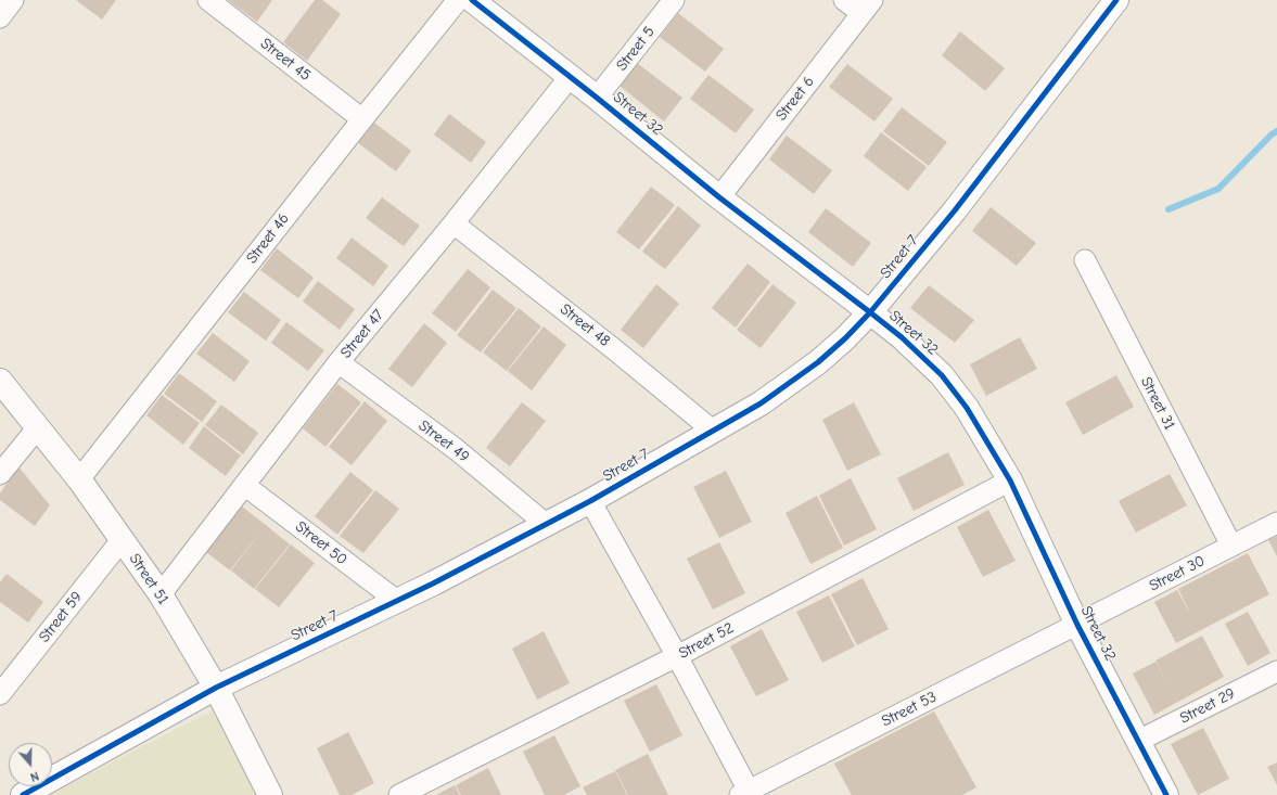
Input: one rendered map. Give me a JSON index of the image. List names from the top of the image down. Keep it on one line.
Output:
{"streets":{"street":["Street 5","Street 45","Street 6","Street 32","Street 46","Street 7","Street 48","Street 47","Street 31","Street 49","Street 50","Street 30","Street 51","Street 59","Street 52","Street 29","Street 53"]},"crossings":[["Street 5","Street 32"],["Street 45","Street 46"],["Street 6","Street 32"],["Street 32","Street 7"],["Street 32","Street 47"],["Street 32","Street 30"],["Street 32","Street 52"],["Street 32","Street 29"],["Street 32","Street 53"],["Street 46","Street 51"],["Street 7","Street 48"],["Street 7","Street 49"],["Street 7","Street 50"],["Street 7","Street 51"],["Street 48","Street 47"],["Street 47","Street 49"],["Street 47","Street 50"],["Street 47","Street 51"],["Street 31","Street 30"],["Street 30","Street 53"],["Street 51","Street 59"]],"north":"bottom"}
